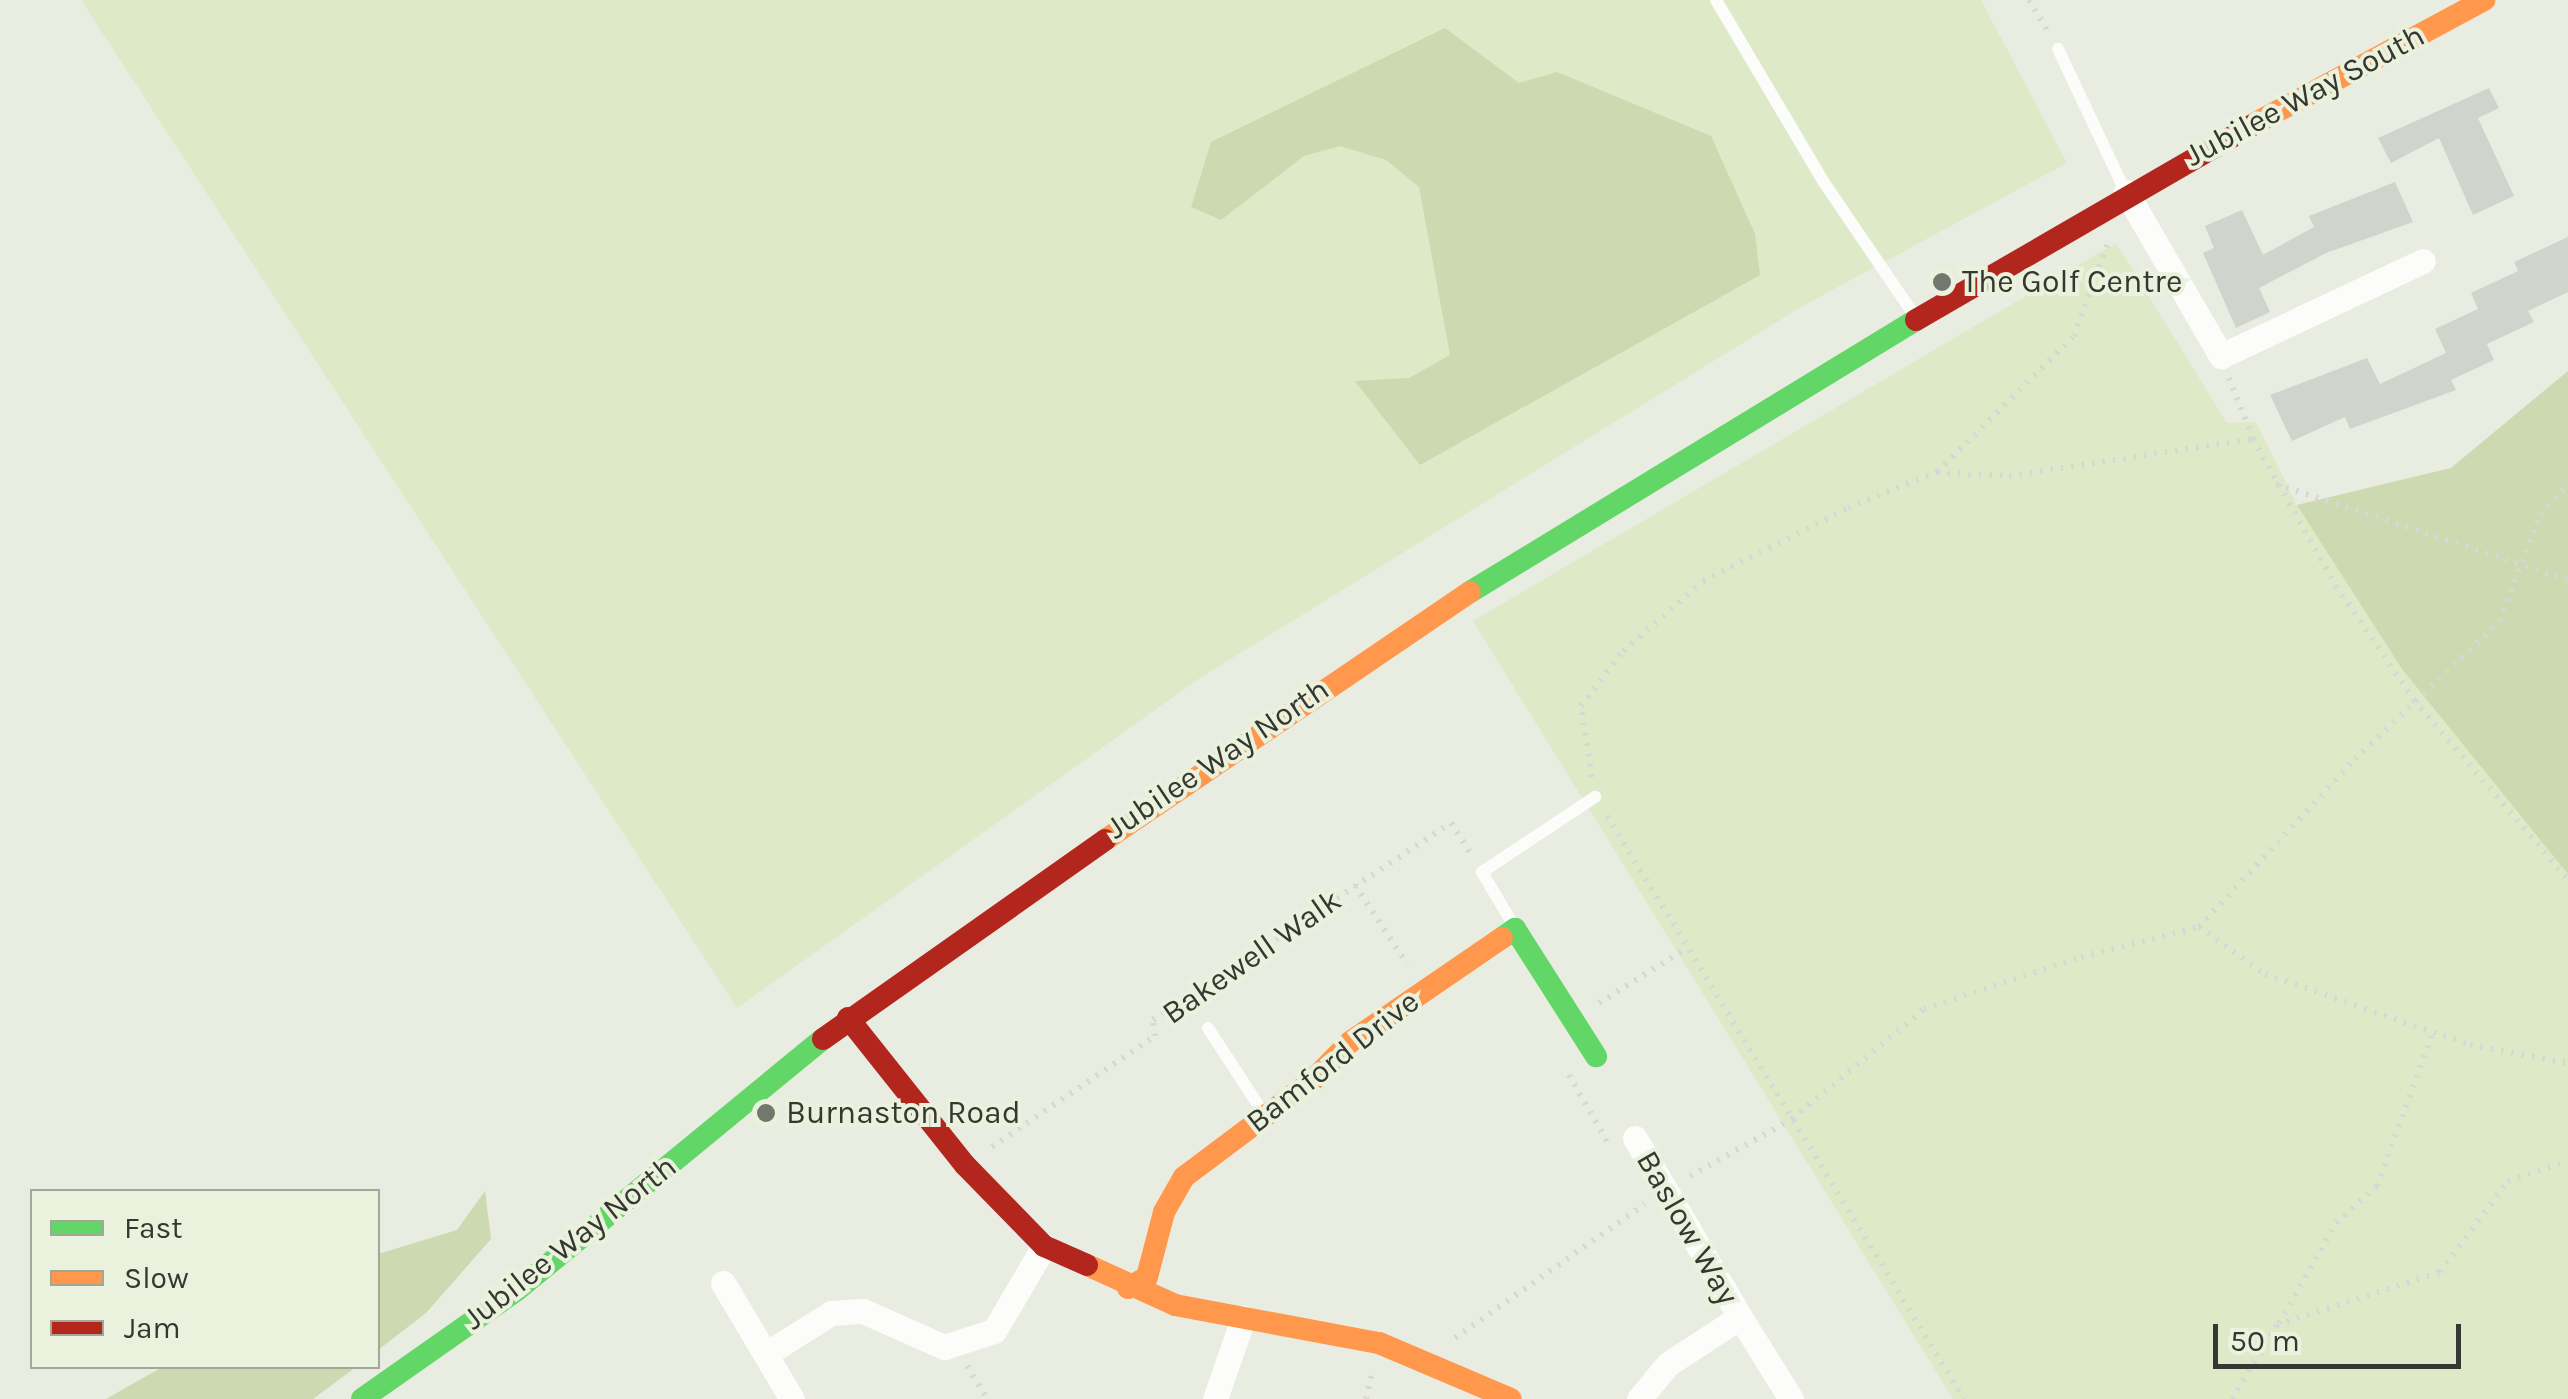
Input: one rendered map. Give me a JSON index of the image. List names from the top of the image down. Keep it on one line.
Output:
{"streets":{"street":["Jubilee Way South","Jubilee Way North","Bamford Drive","Baslow Way"],"path":["Bakewell Walk"]},"crossings":[["Jubilee Way South","Jubilee Way North"]],"places":["The Golf Centre","Burnaston Road"],"legend":["Fast","Slow","Jam"],"scale_bar":"50 m"}
